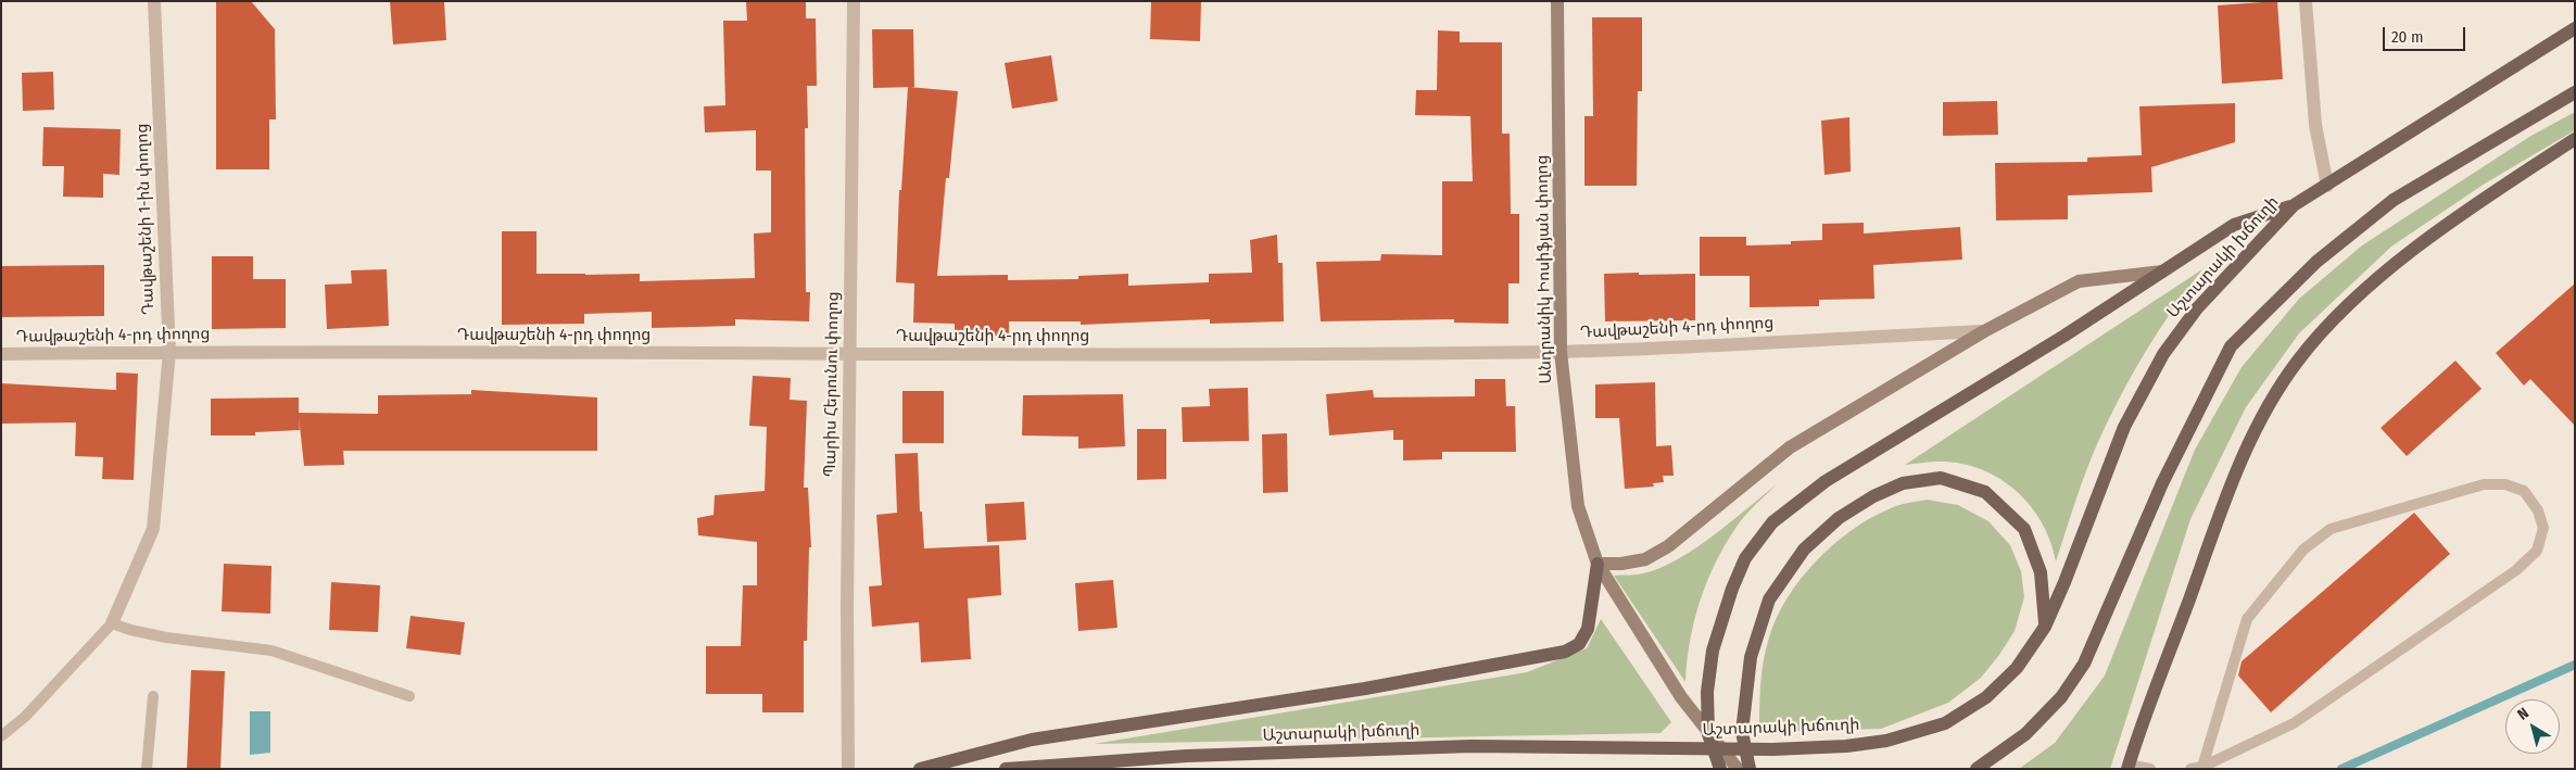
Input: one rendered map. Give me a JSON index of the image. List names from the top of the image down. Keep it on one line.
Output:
{"streets":{"main road":["Աշտարակի խճուղի"],"street":["Դավթաշենի 1-ին փողոց","Անդրանիկ Իոսիֆյան փողոց","Դավթաշենի 4-րդ փողոց","Պարիս Հերունու փողոց"]},"crossings":[["Դավթաշենի 1-ին փողոց","Դավթաշենի 4-րդ փողոց"],["Անդրանիկ Իոսիֆյան փողոց","Դավթաշենի 4-րդ փողոց"],["Դավթաշենի 4-րդ փողոց","Պարիս Հերունու փողոց"]],"scale_bar":"20 m","north":"top left"}
